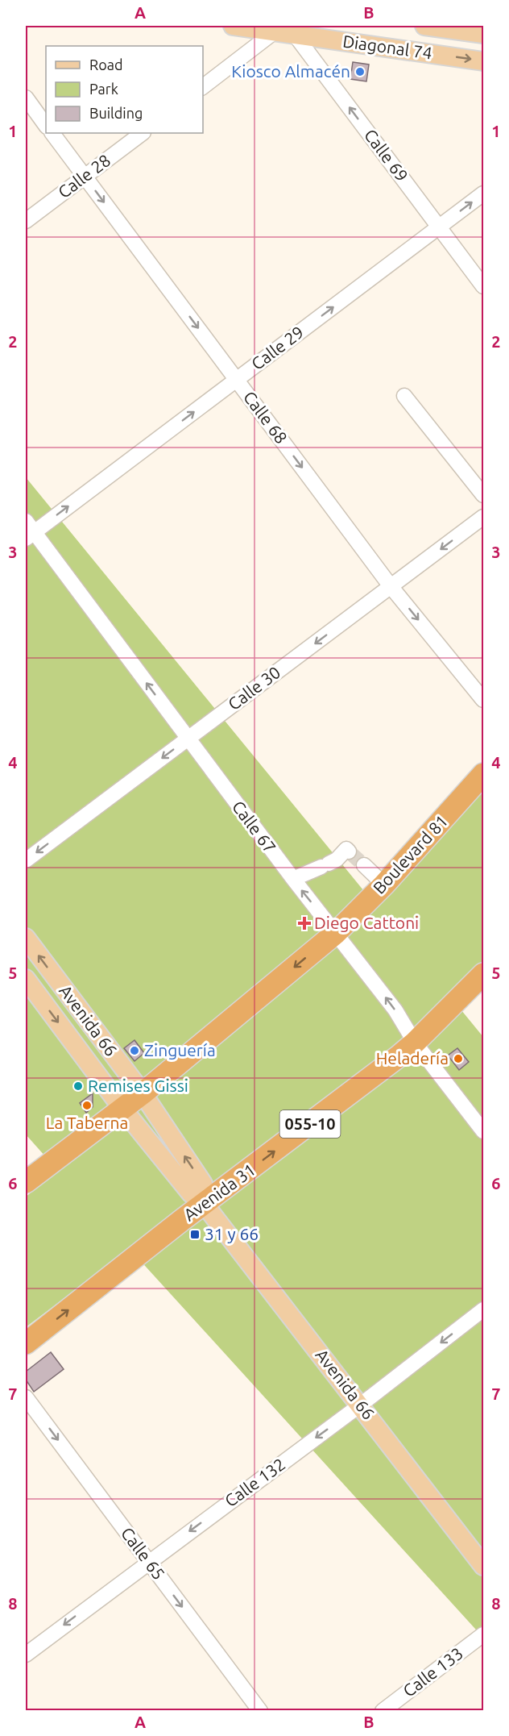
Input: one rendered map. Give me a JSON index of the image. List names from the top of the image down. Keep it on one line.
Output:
{"streets":{"highway":["Boulevard 81","055-10","Avenida 31"],"main road":["Diagonal 74","Avenida 66"],"street":["Calle 69","Calle 28","Calle 29","Calle 68","Calle 30","Calle 67","Calle 132","Calle 65","Calle 133"]},"crossings":[["Diagonal 74","Calle 69"],["Calle 69","Calle 29"],["Calle 28","Calle 68"],["Calle 29","Calle 68"],["Calle 29","Calle 67"],["Calle 68","Calle 30"],["Calle 30","Calle 67"],["Calle 67","Boulevard 81"],["Calle 67","055-10"],["Calle 67","Avenida 31"],["Avenida 66","Avenida 31"],["Avenida 66","Calle 132"],["055-10","Avenida 31"],["Calle 132","Calle 65"]],"one_way":["Diagonal 74","Calle 69","Calle 29","Calle 68","Calle 30","Calle 67","Calle 132","Calle 65"],"places":{"other":["Kiosco Almacén","Zinguería","Heladería","Remises Gissi","La Taberna"],"health":["Diego Cattoni"],"transit":["31 y 66"]},"legend":["Road","Park","Building"],"grid":{"columns":["A","B"],"rows":["1","2","3","4","5","6","7","8"]}}
